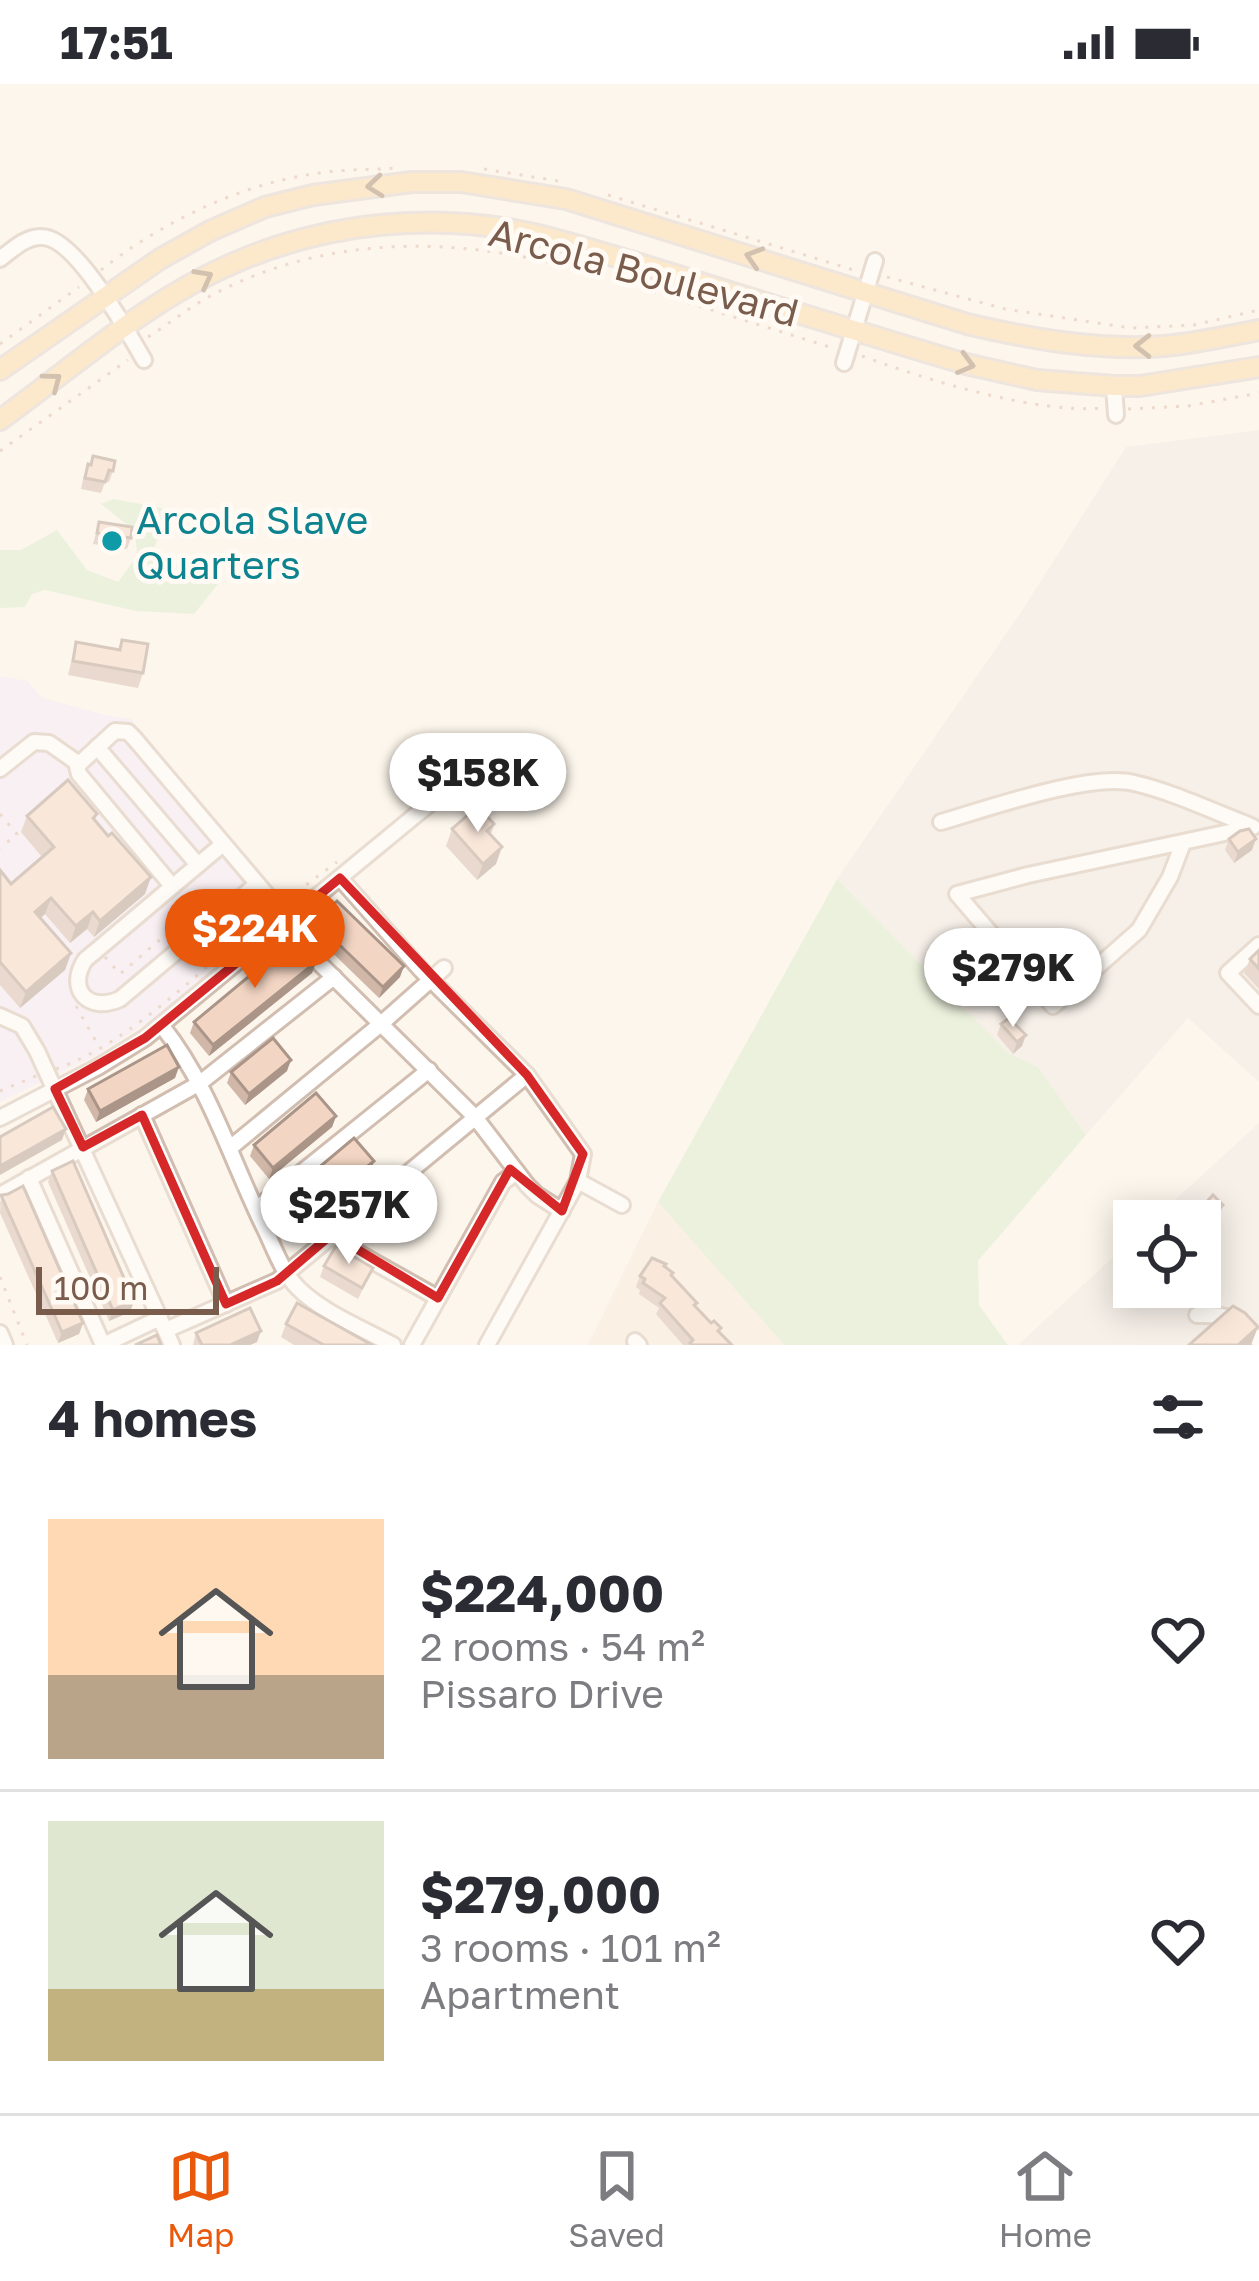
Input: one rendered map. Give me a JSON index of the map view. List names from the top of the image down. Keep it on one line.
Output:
{"streets":{"main road":["Arcola Boulevard"]},"places":["Arcola Slave Quarters"],"scale_bar":"100 m","page":{"status":"17:51","price":["$158K","$224K","$279K","$257K"],"scale":"100 m","heading":"4 homes","list":[{"name":"$224,000","note":"2 rooms · 54 m² · Pissaro Drive"},{"name":"$279,000","note":"3 rooms · 101 m² · Apartment"}],"tabs":["Map","Saved","Home"]}}
